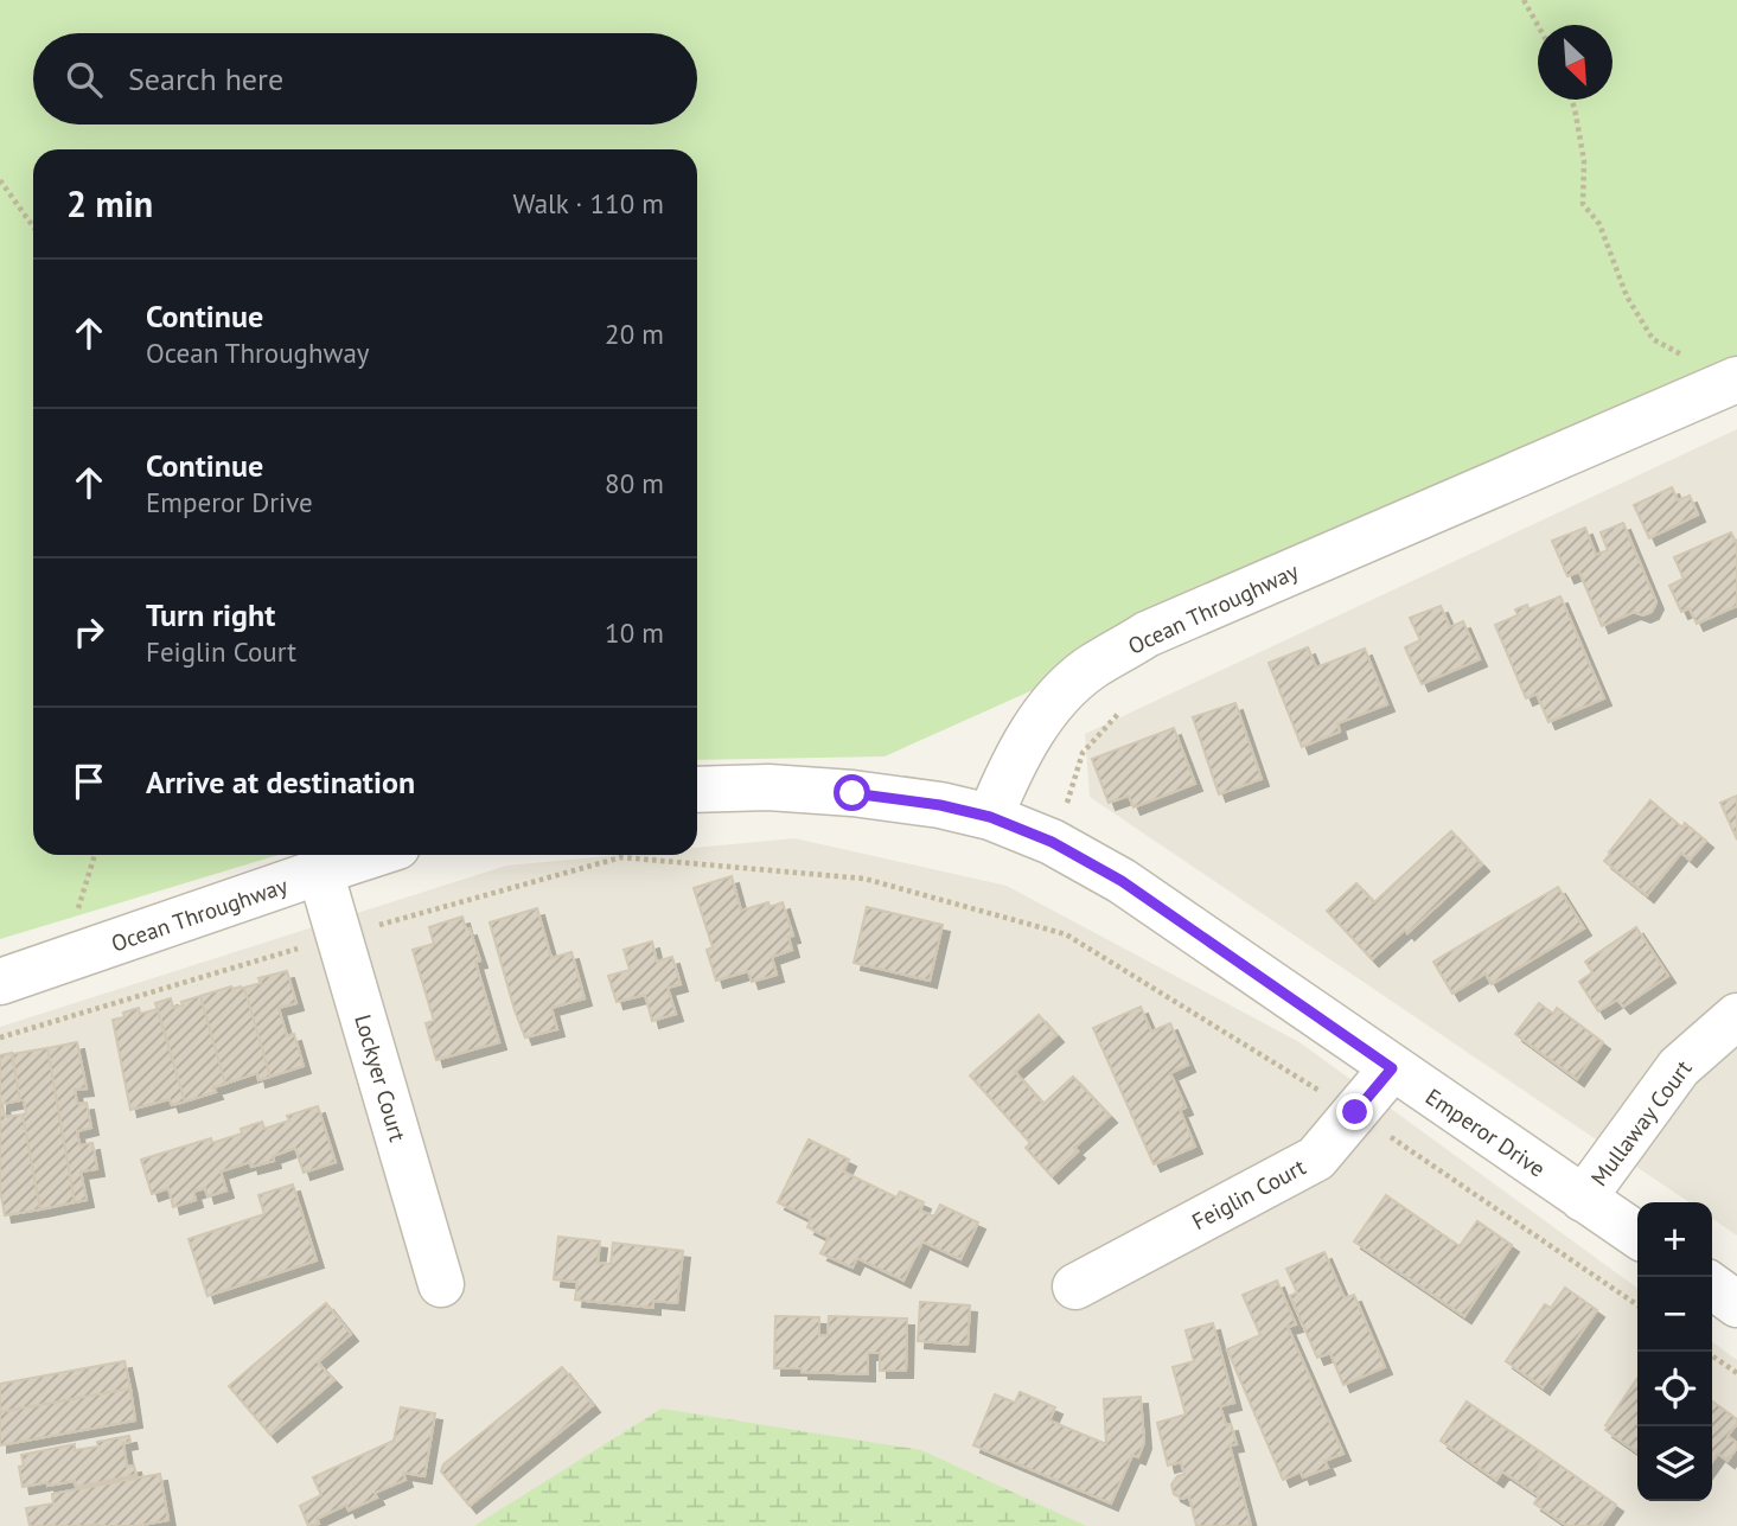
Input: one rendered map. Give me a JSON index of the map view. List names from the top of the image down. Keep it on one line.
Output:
{"streets":{"street":["Ocean Throughway","Lockyer Court","Mullaway Court","Emperor Drive","Feiglin Court"]},"crossings":[["Ocean Throughway","Lockyer Court"],["Ocean Throughway","Emperor Drive"],["Mullaway Court","Emperor Drive"],["Emperor Drive","Feiglin Court"]],"north":"bottom right","page":{"search":"Search here","heading":["2 min","Walk · 110 m"],"list":[["Continue","Ocean Throughway","20 m"],["Continue","Emperor Drive","80 m"],["Turn right","Feiglin Court","10 m"],"Arrive at destination"],"map_buttons":["+","−"]}}
